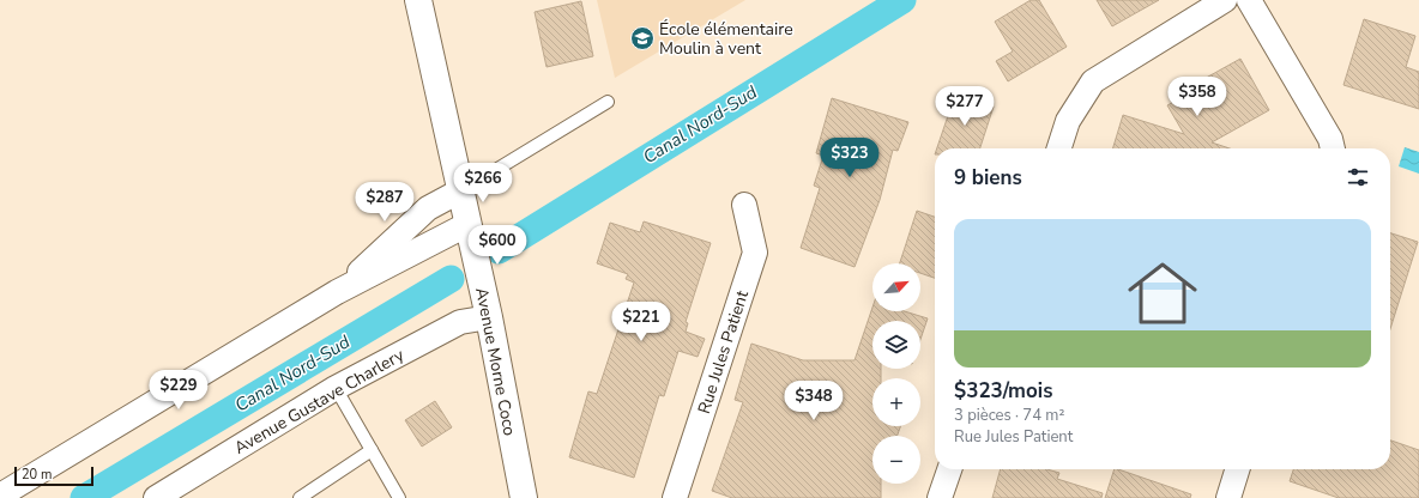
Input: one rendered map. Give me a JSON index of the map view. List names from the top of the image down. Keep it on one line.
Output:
{"streets":{"street":["Rue Jules Patient","Avenue Morne Coco","Avenue Gustave Charlery"]},"crossings":[["Avenue Morne Coco","Avenue Gustave Charlery"]],"water":["Canal Nord-Sud"],"places":{"school or university":["École élémentaire Moulin à vent"]},"scale_bar":"20 m","north":"top right","page":{"price":["$358","$277","$323","$266","$287","$600","$221","$229","$348"],"heading":"9 biens","list":[{"name":"$323/mois","note":"3 pièces · 74 m² · Rue Jules Patient"}],"map_buttons":["+","−"],"scale":"20 m"}}
